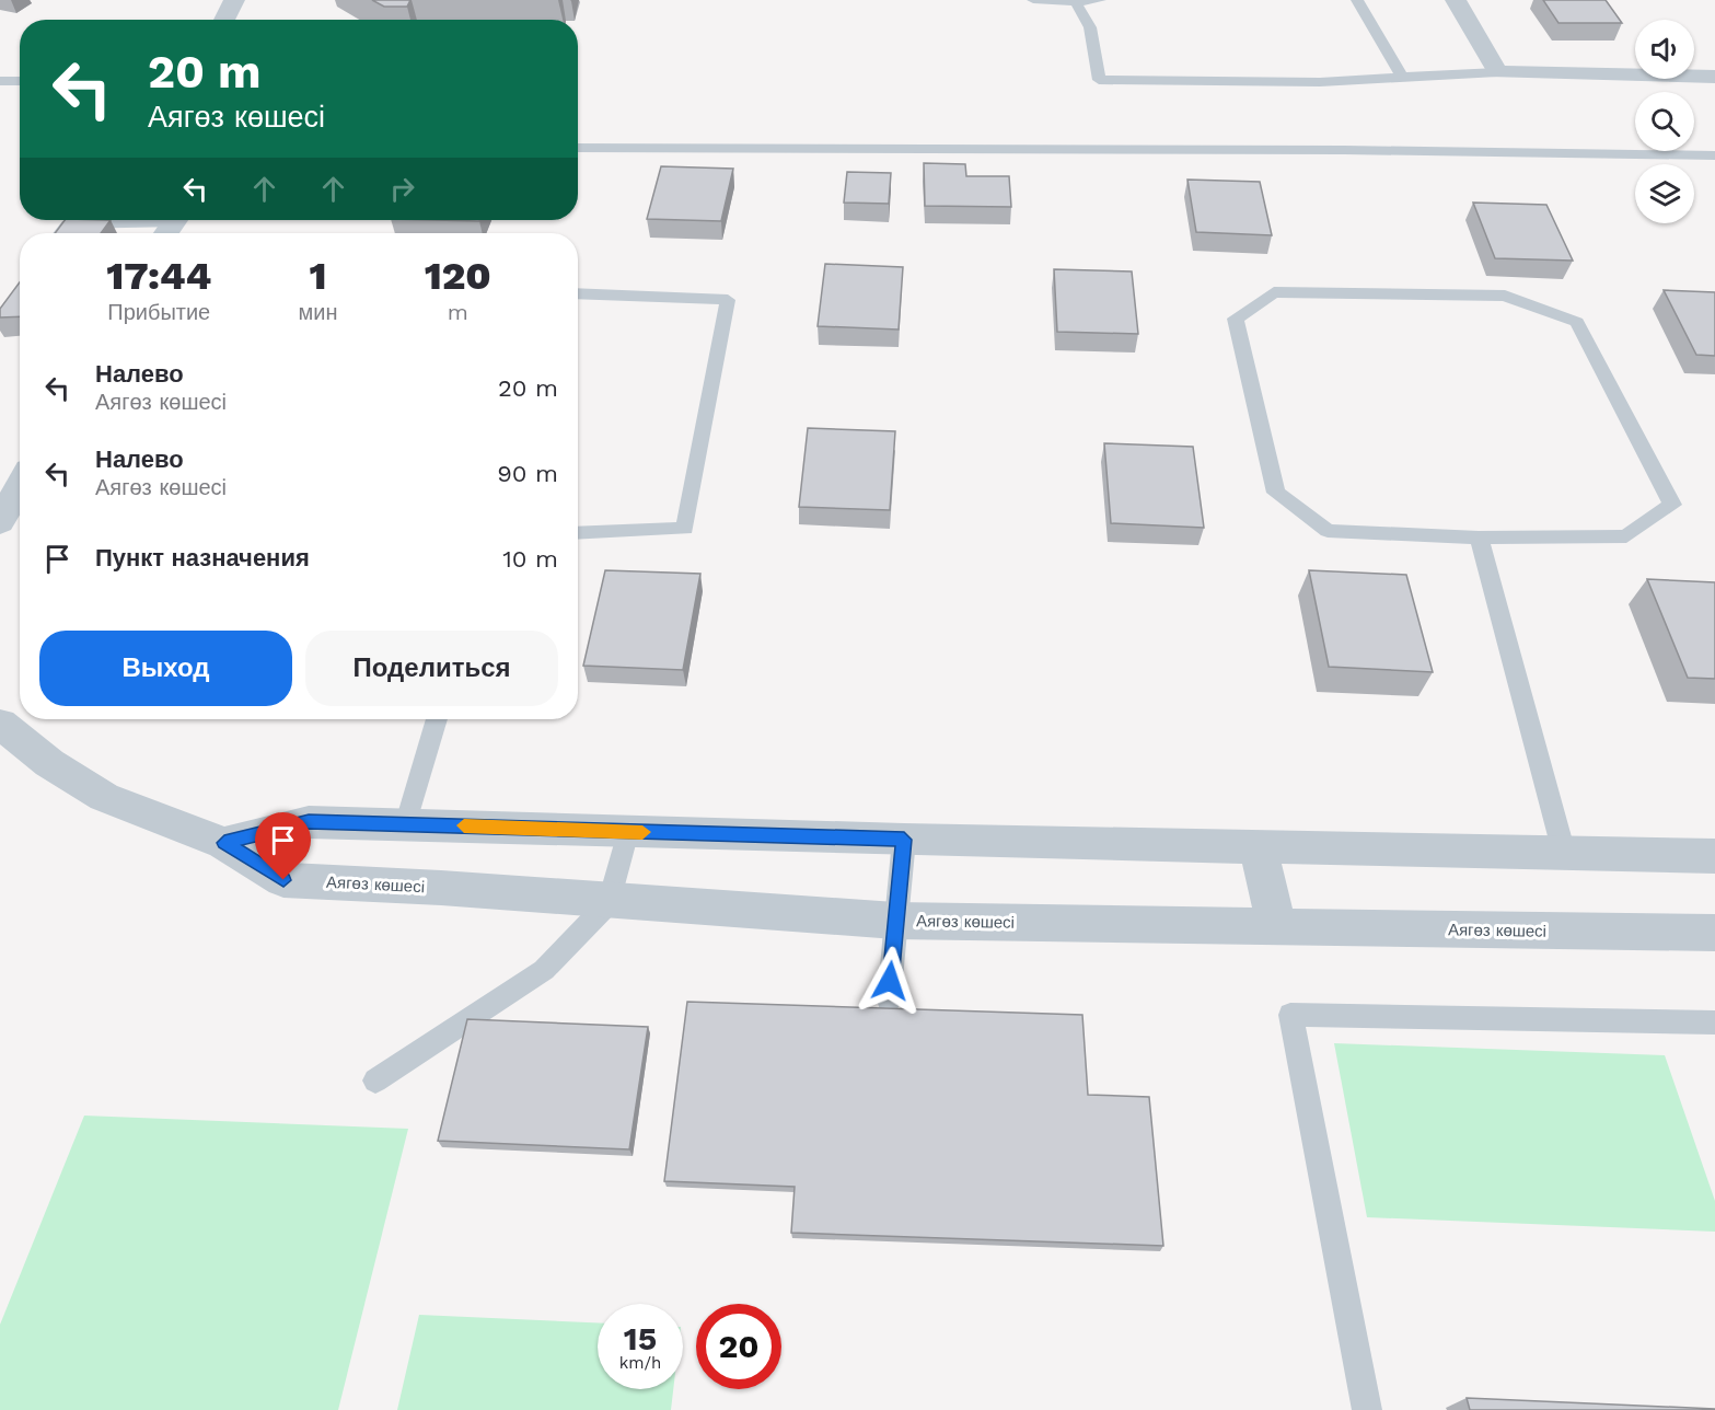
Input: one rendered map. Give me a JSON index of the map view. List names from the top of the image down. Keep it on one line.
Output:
{"streets":{"street":["Аягөз көшесі"]},"page":{"turn":["20 m","Аягөз көшесі"],"eta":["17:44","Прибытие","1","мин","120","m"],"list":[{"name":"Налево","note":"Аягөз көшесі","value":"20 m"},{"name":"Налево","note":"Аягөз көшесі","value":"90 m"},{"name":"Пункт назначения","value":"10 m"}],"buttons":["Выход","Поделиться"],"speed":"15 km/h","limit":"20"}}
